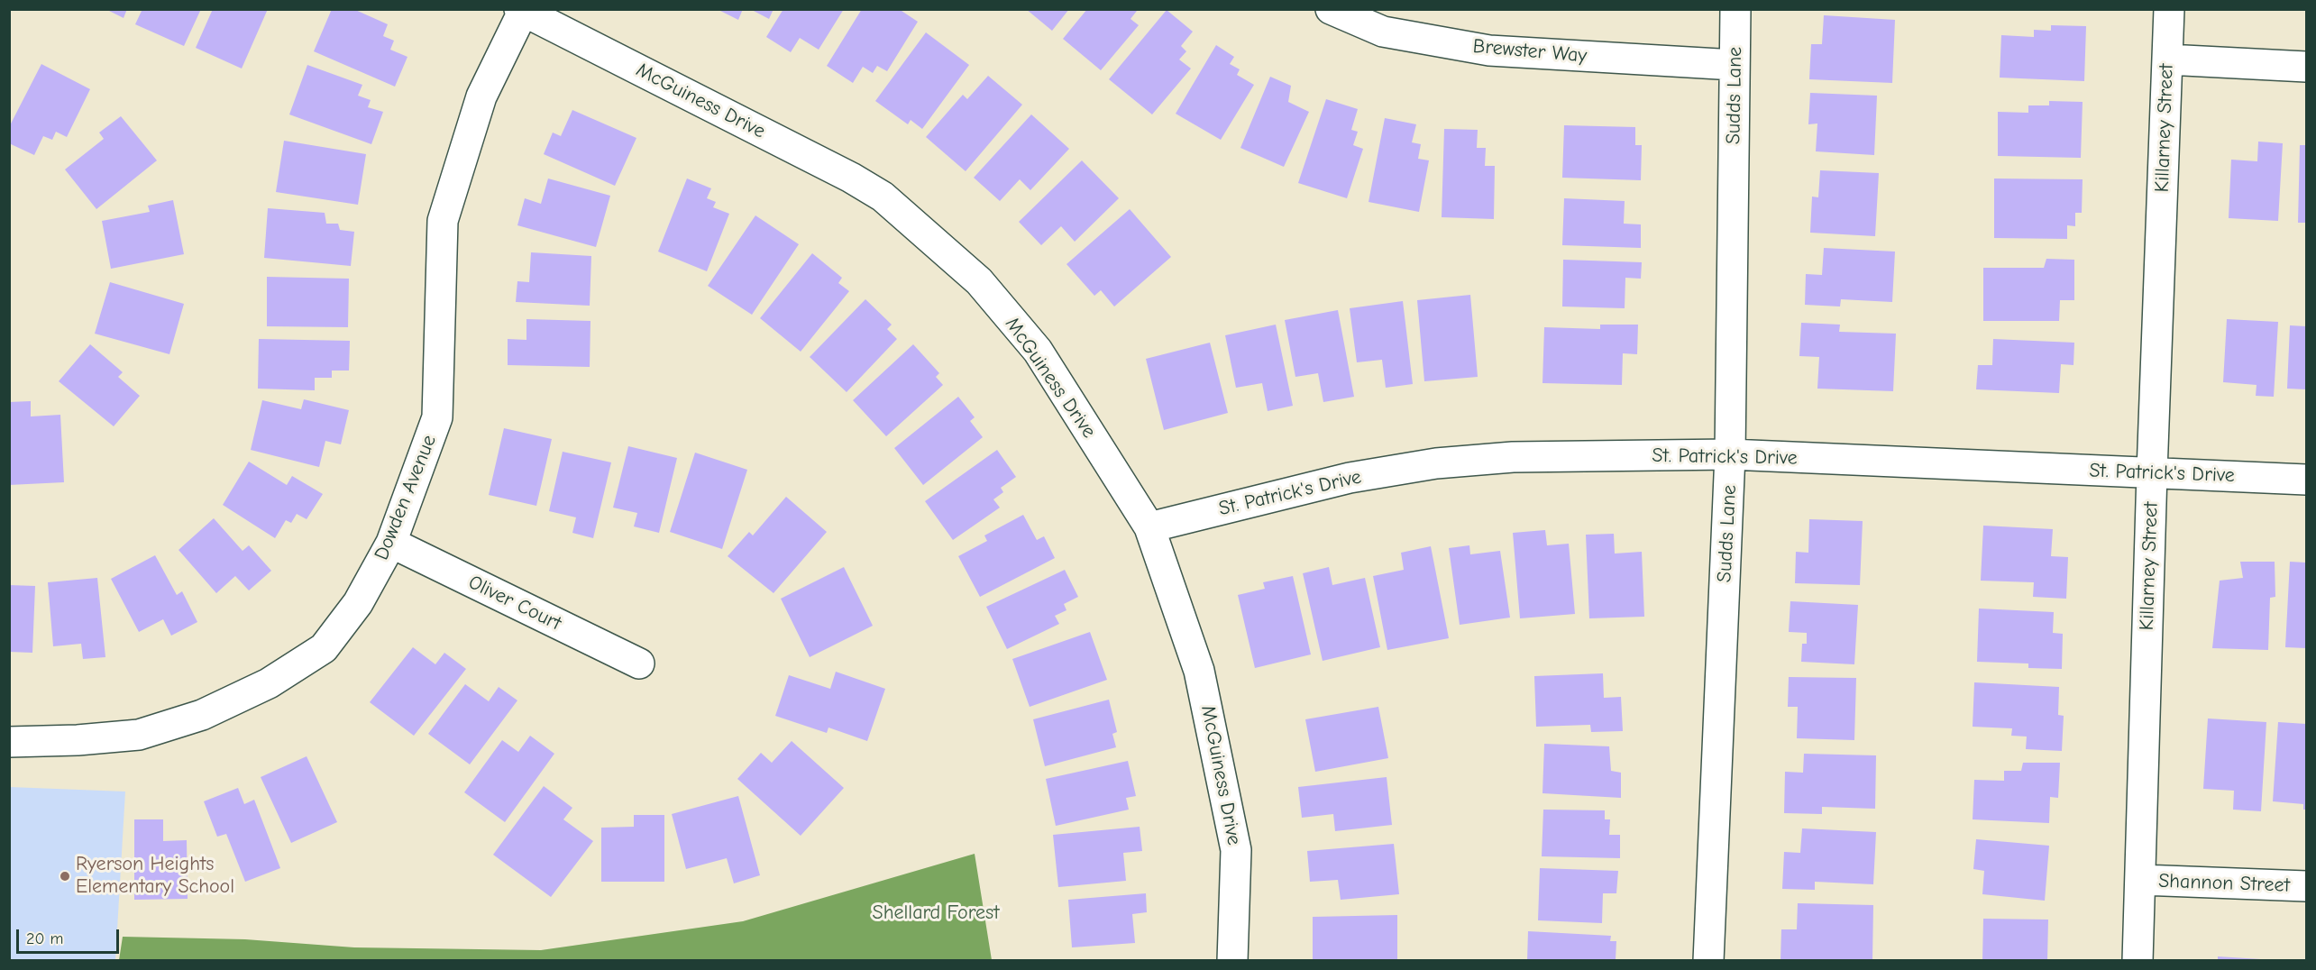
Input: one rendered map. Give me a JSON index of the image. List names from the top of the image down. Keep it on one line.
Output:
{"streets":{"street":["Brewster Way","Sudds Lane","McGuiness Drive","Killarney Street","St. Patrick's Drive","Dowden Avenue","Oliver Court","Shannon Street"]},"crossings":[["Brewster Way","Sudds Lane"],["Sudds Lane","St. Patrick's Drive"],["McGuiness Drive","St. Patrick's Drive"],["McGuiness Drive","Dowden Avenue"],["Killarney Street","St. Patrick's Drive"],["Killarney Street","Shannon Street"],["Dowden Avenue","Oliver Court"]],"parks":["Shellard Forest"],"places":["Ryerson Heights Elementary School"],"scale_bar":"20 m"}
